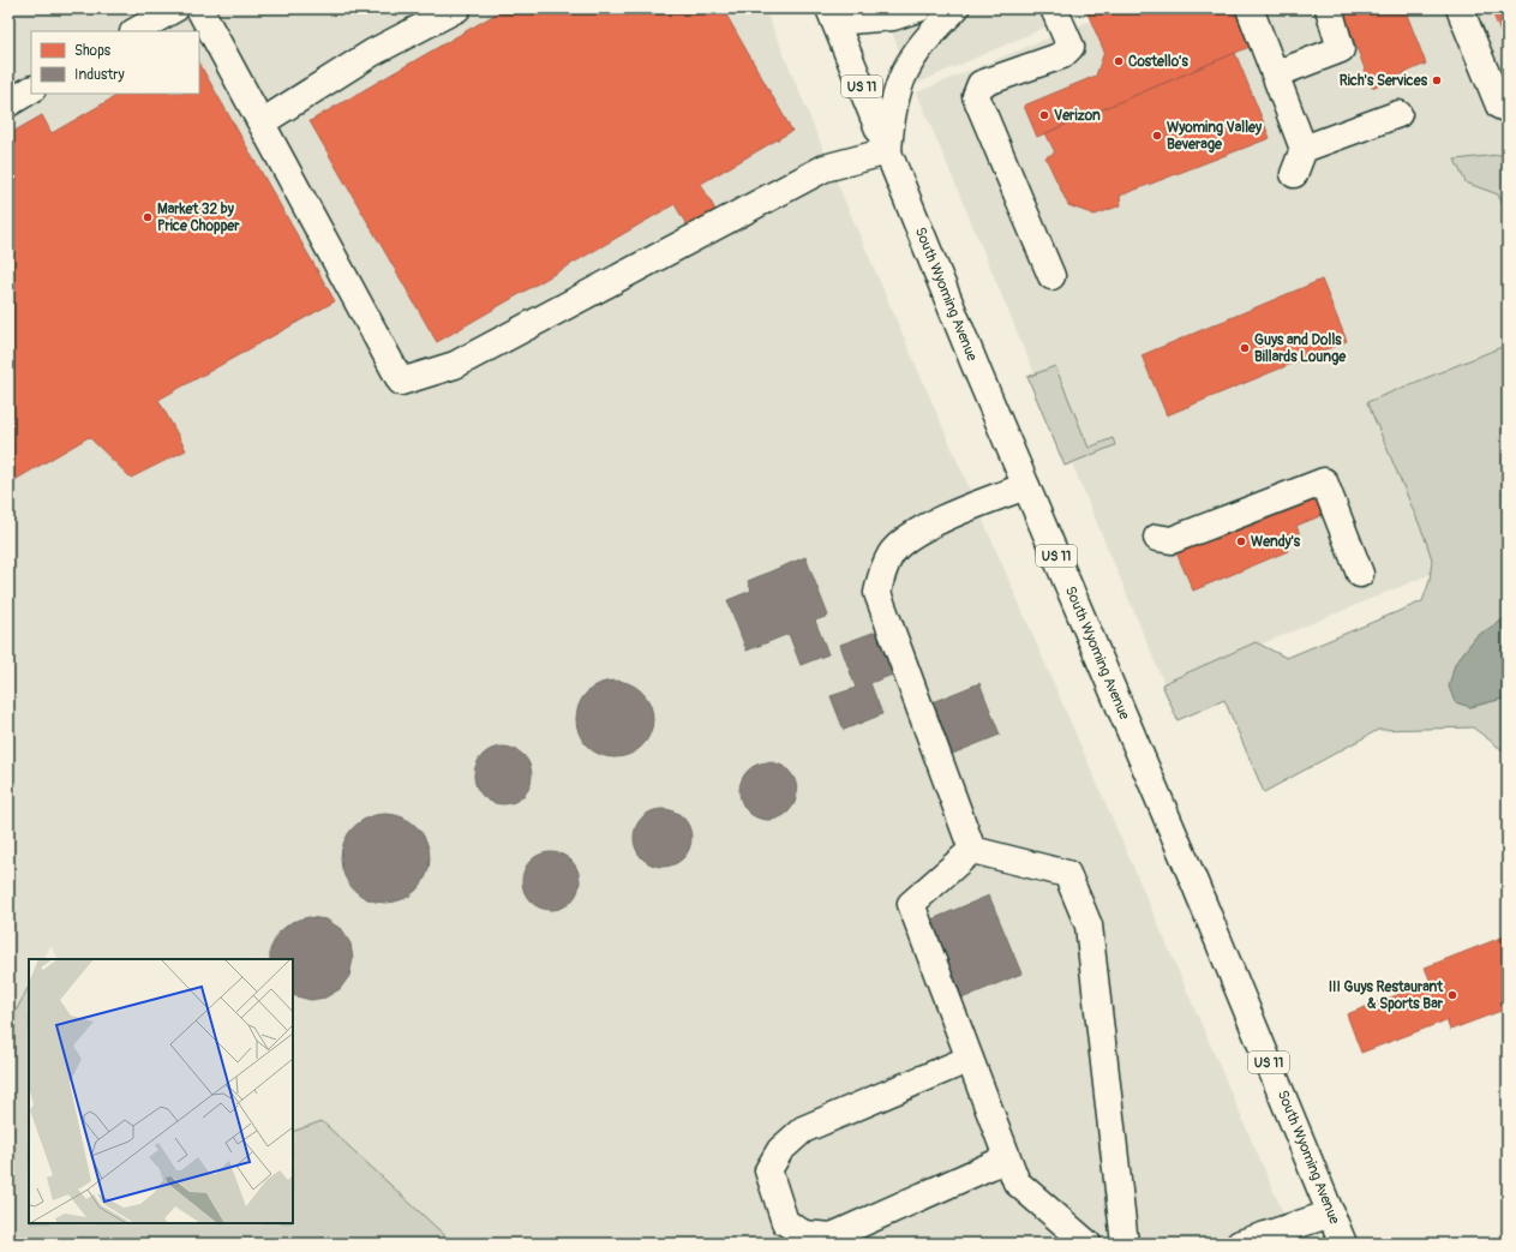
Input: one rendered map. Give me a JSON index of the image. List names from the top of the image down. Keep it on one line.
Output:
{"streets":{"main road":["US 11","South Wyoming Avenue"]},"places":["Costello's","Rich's Services","Verizon","Wyoming Valley Beverage","Market 32 by Price Chopper","Guys and Dolls Billards Lounge","Wendy's","III Guys Restaurant & Sports Bar"],"legend":["Shops","Industry"]}
